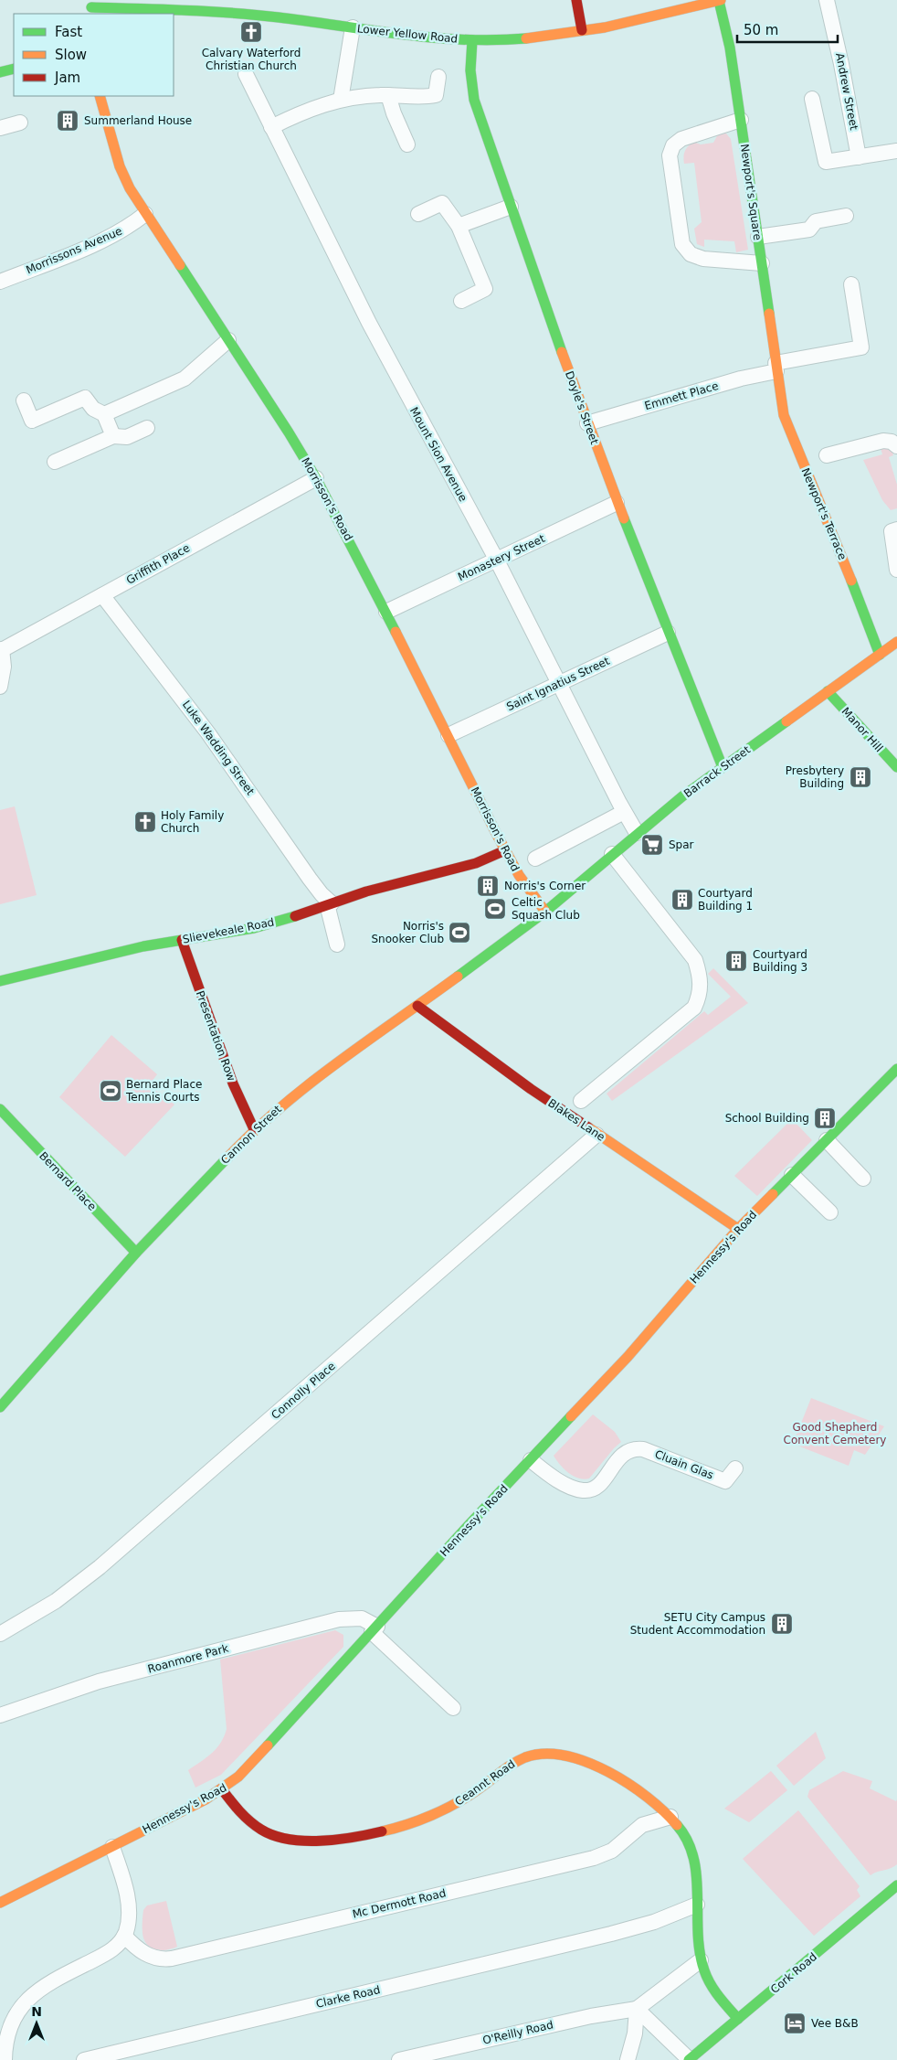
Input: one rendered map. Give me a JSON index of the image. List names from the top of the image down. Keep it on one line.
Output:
{"streets":{"street":["Lower Yellow Road","Andrew Street","Newport's Square","Morrissons Avenue","Emmett Place","Doyle's Street","Mount Sion Avenue","Morrisson's Road","Newport's Terrace","Monastery Street","Griffith Place","Saint Ignatius Street","Manor Hill","Luke Wadding Street","Barrack Street","Slievekeale Road","Presentation Row","Blakes Lane","Cannon Street","Bernard Place","Hennessy's Road","Connolly Place","Cluain Glas","Roanmore Park","Ceannt Road","Mc Dermott Road","Cork Road","Clarke Road","O'Reilly Road"]},"crossings":[["Lower Yellow Road","Newport's Square"],["Lower Yellow Road","Doyle's Street"],["Newport's Square","Emmett Place"],["Newport's Square","Newport's Terrace"],["Morrissons Avenue","Morrisson's Road"],["Emmett Place","Doyle's Street"],["Emmett Place","Newport's Terrace"],["Doyle's Street","Monastery Street"],["Doyle's Street","Saint Ignatius Street"],["Doyle's Street","Barrack Street"],["Mount Sion Avenue","Monastery Street"],["Mount Sion Avenue","Saint Ignatius Street"],["Mount Sion Avenue","Barrack Street"],["Morrisson's Road","Monastery Street"],["Morrisson's Road","Griffith Place"],["Morrisson's Road","Saint Ignatius Street"],["Morrisson's Road","Barrack Street"],["Morrisson's Road","Slievekeale Road"],["Morrisson's Road","Cannon Street"],["Newport's Terrace","Barrack Street"],["Griffith Place","Luke Wadding Street"],["Manor Hill","Barrack Street"],["Luke Wadding Street","Slievekeale Road"],["Barrack Street","Cannon Street"],["Slievekeale Road","Presentation Row"],["Presentation Row","Cannon Street"],["Blakes Lane","Cannon Street"],["Blakes Lane","Hennessy's Road"],["Blakes Lane","Connolly Place"],["Cannon Street","Bernard Place"],["Hennessy's Road","Cluain Glas"],["Hennessy's Road","Roanmore Park"],["Hennessy's Road","Ceannt Road"],["Ceannt Road","Mc Dermott Road"],["Ceannt Road","Cork Road"],["Ceannt Road","Clarke Road"]],"parks":["Good Shepherd Convent Cemetery"],"places":{"church":["Calvary Waterford Christian Church","Holy Family Church"],"building":["Summerland House","Presbytery Building","Norris's Corner","Courtyard Building 1","Courtyard Building 3","School Building","SETU City Campus Student Accommodation"],"supermarket":["Spar"],"sports":["Celtic Squash Club","Norris's Snooker Club","Bernard Place Tennis Courts"],"hotel":["Vee B&B"]},"legend":["Fast","Slow","Jam"],"scale_bar":"50 m","north":"top"}
